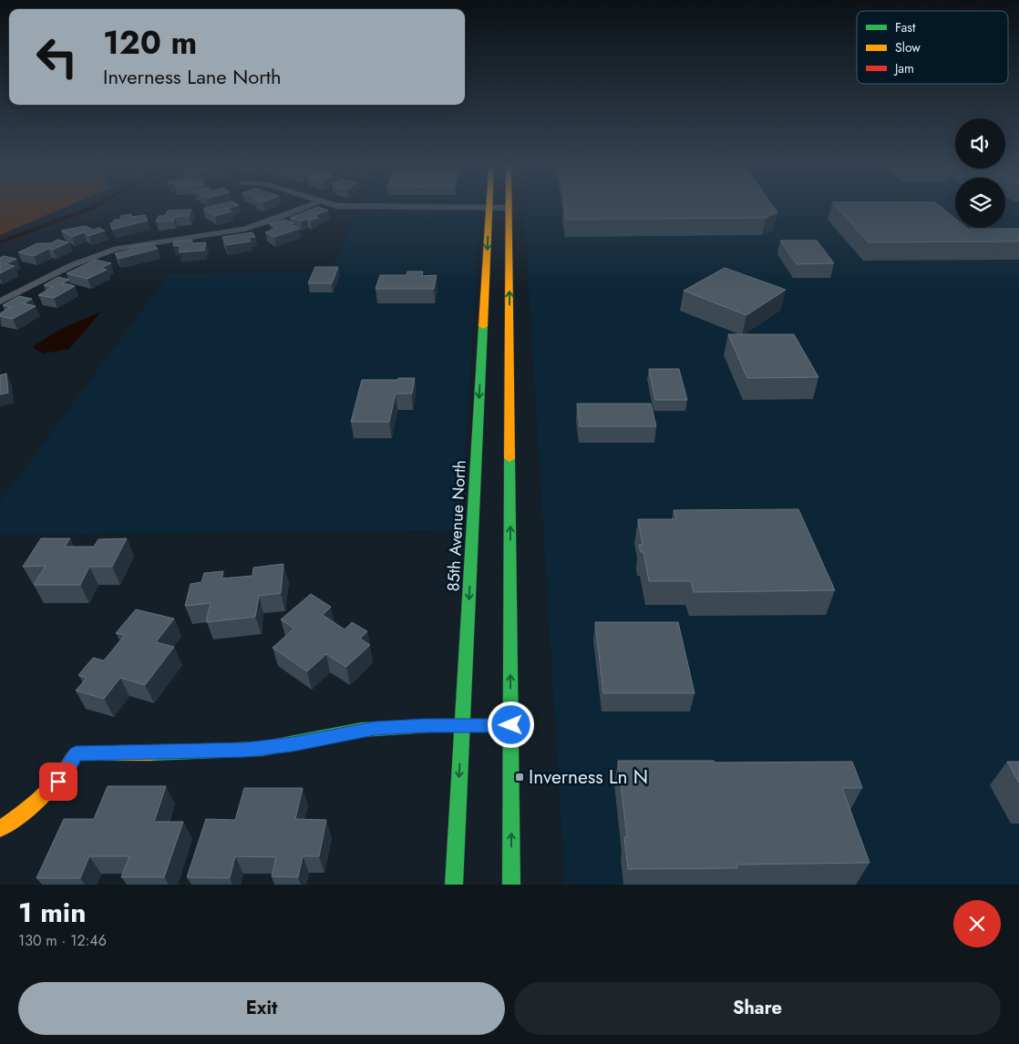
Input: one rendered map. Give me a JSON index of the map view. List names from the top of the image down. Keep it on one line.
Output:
{"streets":{"main road":["85th Avenue North"]},"places":{"transit":["Inverness Ln N"]},"legend":["Fast","Slow","Jam"],"page":{"turn":["120 m","Inverness Lane North"],"heading":["1 min","130 m · 12:46"],"buttons":["Exit","Share"]}}
